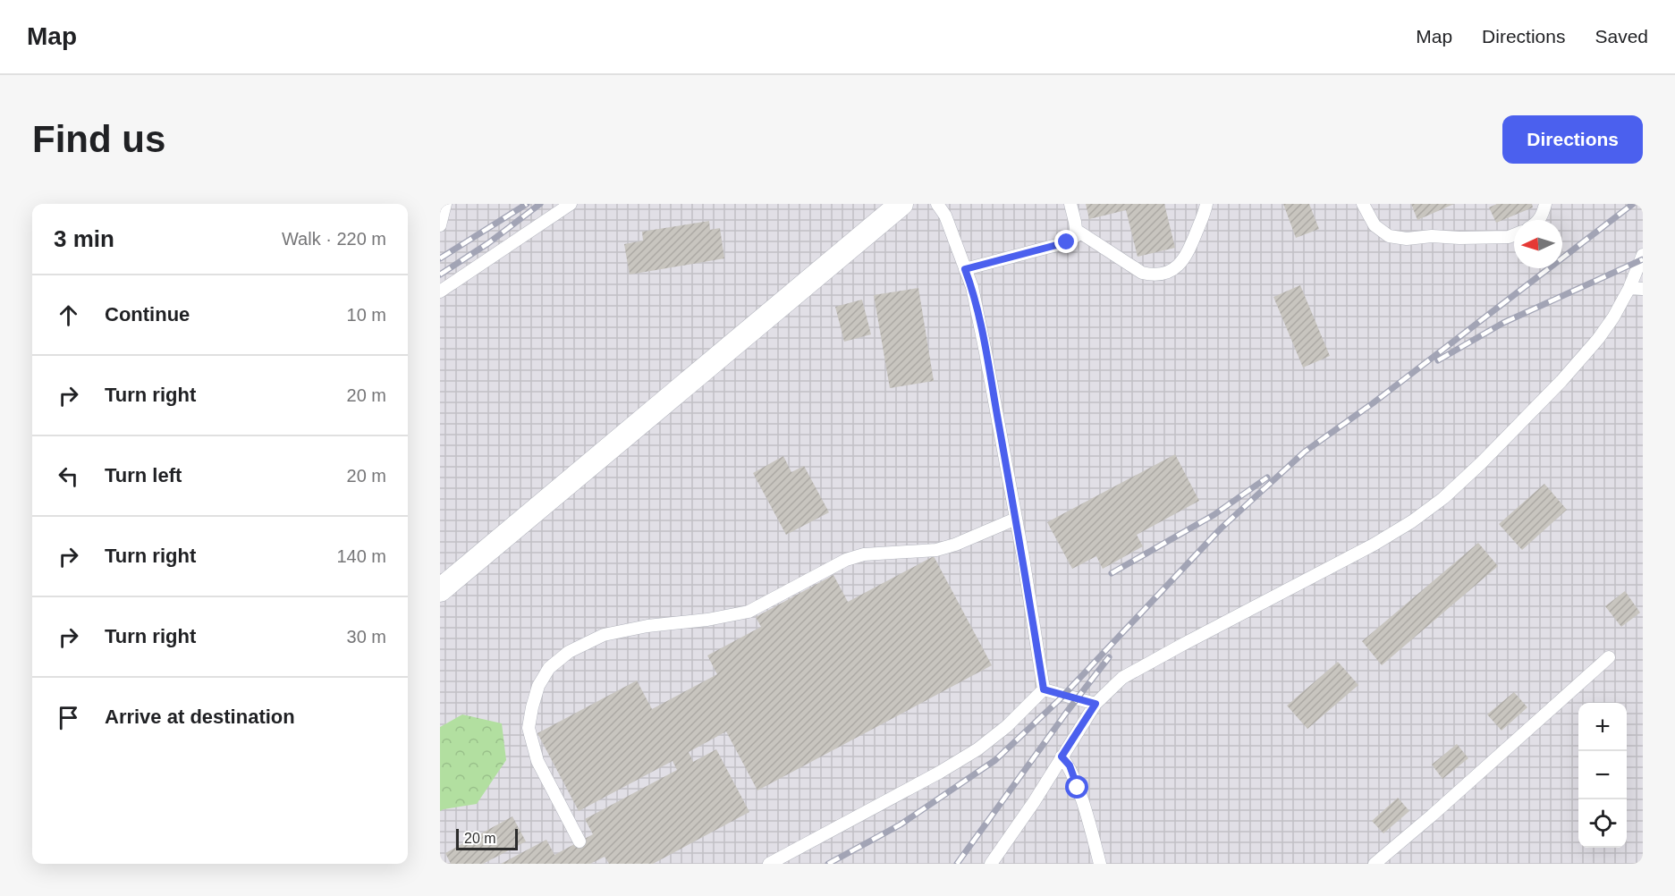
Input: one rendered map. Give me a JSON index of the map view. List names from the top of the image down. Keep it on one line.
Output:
{"scale_bar":"20 m","north":"left","page":{"header":"Map","nav":["Map","Directions","Saved"],"buttons":"Directions","title":"Find us","heading":["3 min","Walk · 220 m"],"list":[["Continue","10 m"],["Turn right","20 m"],["Turn left","20 m"],["Turn right","140 m"],["Turn right","30 m"],"Arrive at destination"],"map_buttons":["+","−"],"scale":"20 m"}}
